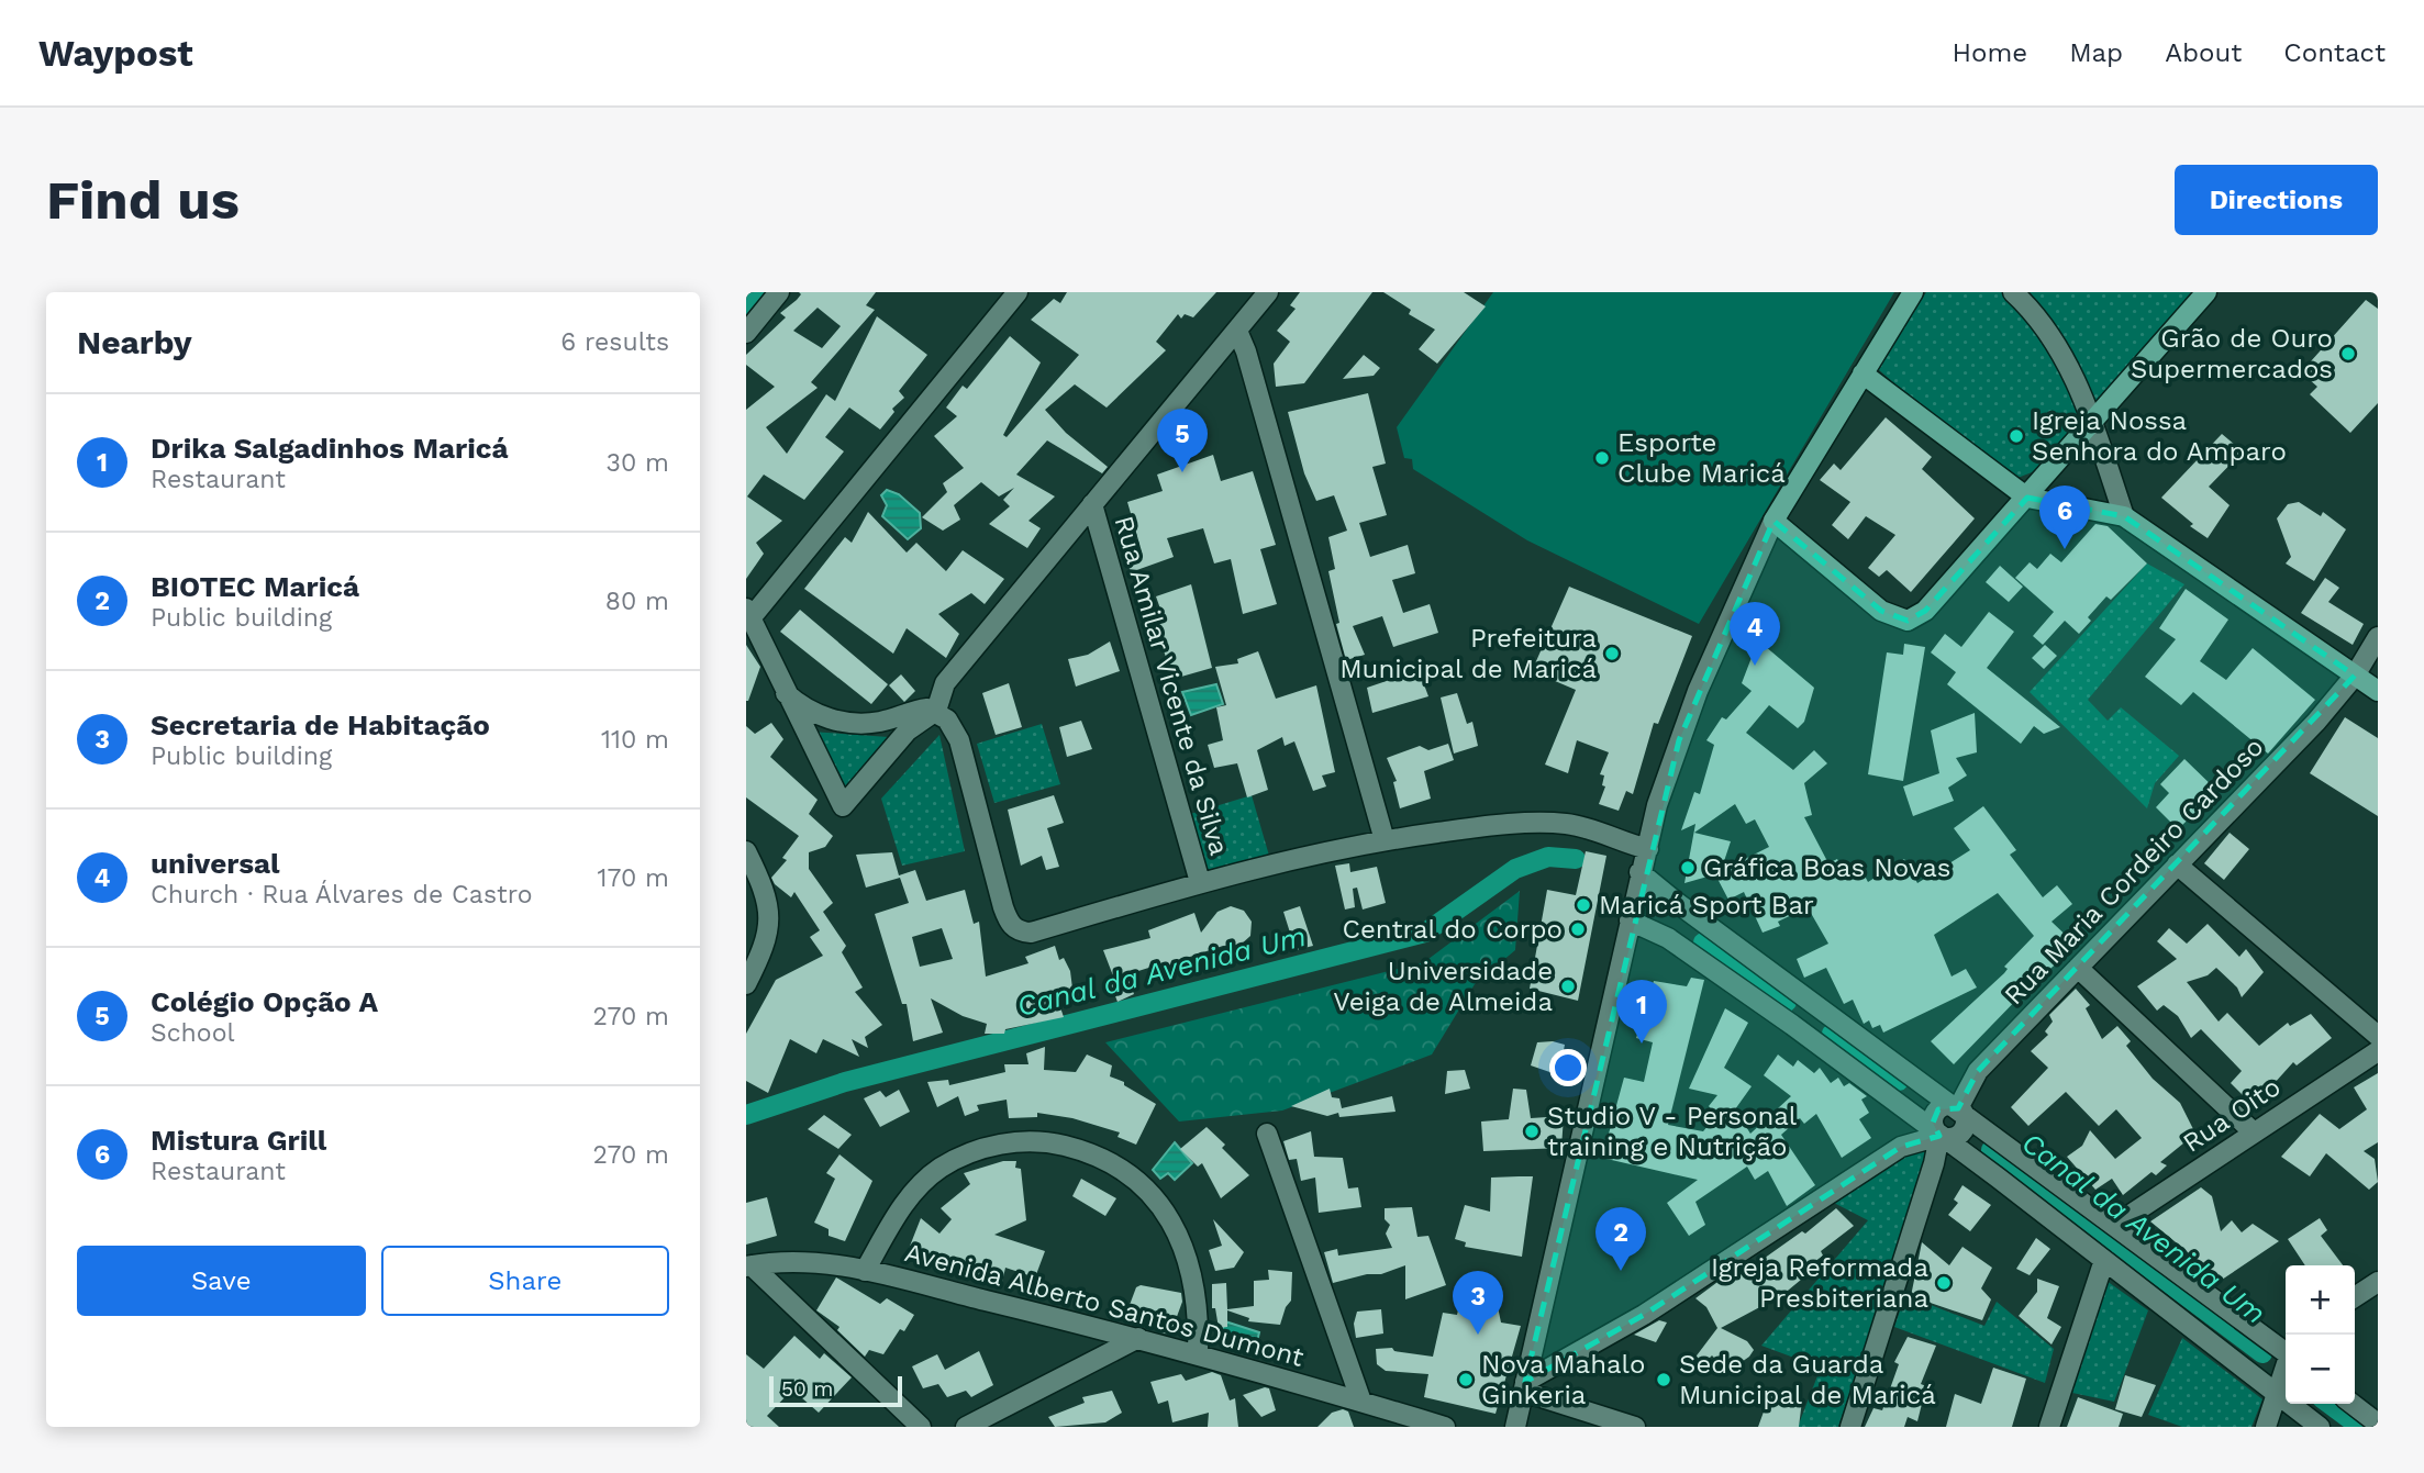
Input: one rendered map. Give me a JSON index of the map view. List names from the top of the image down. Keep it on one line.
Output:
{"streets":{"street":["Rua Amilar Vicente da Silva","Rua Maria Cordeiro Cardoso","Rua Oito","Avenida Alberto Santos Dumont"]},"water":["Canal da Avenida Um"],"places":["Grão de Ouro Supermercados","Igreja Nossa Senhora do Amparo","Esporte Clube Maricá","Prefeitura Municipal de Maricá","Gráfica Boas Novas","Maricá Sport Bar","Central do Corpo","Universidade Veiga de Almeida","Studio V - Personal training e Nutrição","Igreja Reformada Presbiteriana","Nova Mahalo Ginkeria","Sede da Guarda Municipal de Maricá"],"scale_bar":"50 m","page":{"header":"Waypost","nav":["Home","Map","About","Contact"],"buttons":["Directions",["Save","Share"]],"title":"Find us","heading":["Nearby","6 results"],"list":[{"mark":"1","name":"Drika Salgadinhos Maricá","note":"Restaurant","value":"30 m"},{"mark":"2","name":"BIOTEC Maricá","note":"Public building","value":"80 m"},{"mark":"3","name":"Secretaria de Habitação","note":"Public building","value":"110 m"},{"mark":"4","name":"universal","note":"Church · Rua Álvares de Castro","value":"170 m"},{"mark":"5","name":"Colégio Opção A","note":"School","value":"270 m"},{"mark":"6","name":"Mistura Grill","note":"Restaurant","value":"270 m"}],"pins":["5","6","4","1","2","3"],"map_buttons":["+","−"],"scale":"50 m"}}
